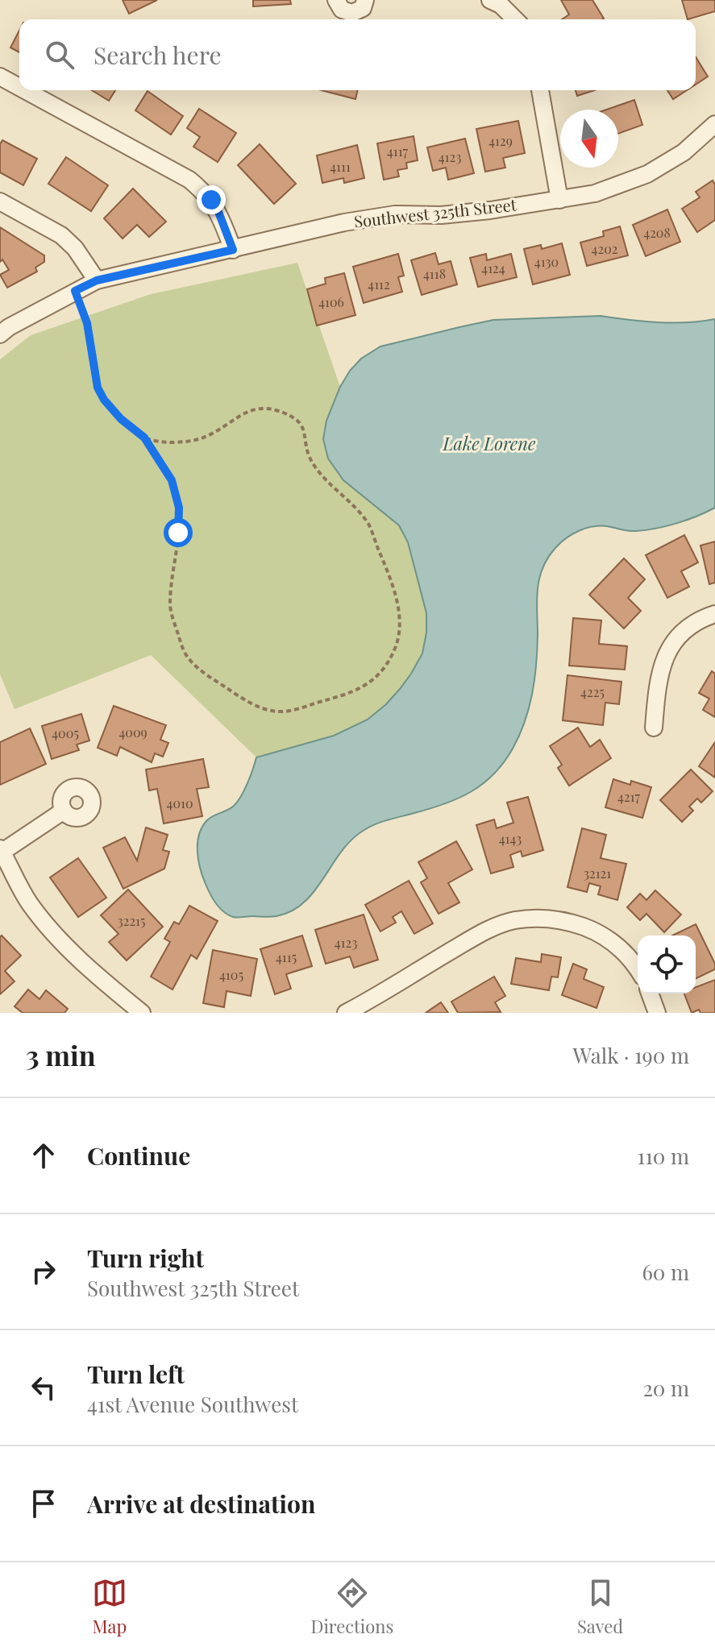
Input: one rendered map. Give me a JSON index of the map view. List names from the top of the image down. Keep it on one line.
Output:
{"streets":{"street":["Southwest 325th Street"]},"water":["Lake Lorene"],"house_numbers":["4129","4117","4123","4111","4208","4202","4130","4124","4118","4112","4106","4225","4009","4005","4217","4010","4143","32121","32215","4123","4115","4105"],"north":"bottom","page":{"search":"Search here","heading":["3 min","Walk · 190 m"],"list":[["Continue","110 m"],["Turn right","Southwest 325th Street","60 m"],["Turn left","41st Avenue Southwest","20 m"],"Arrive at destination"],"nav":["Map","Directions","Saved"]}}
